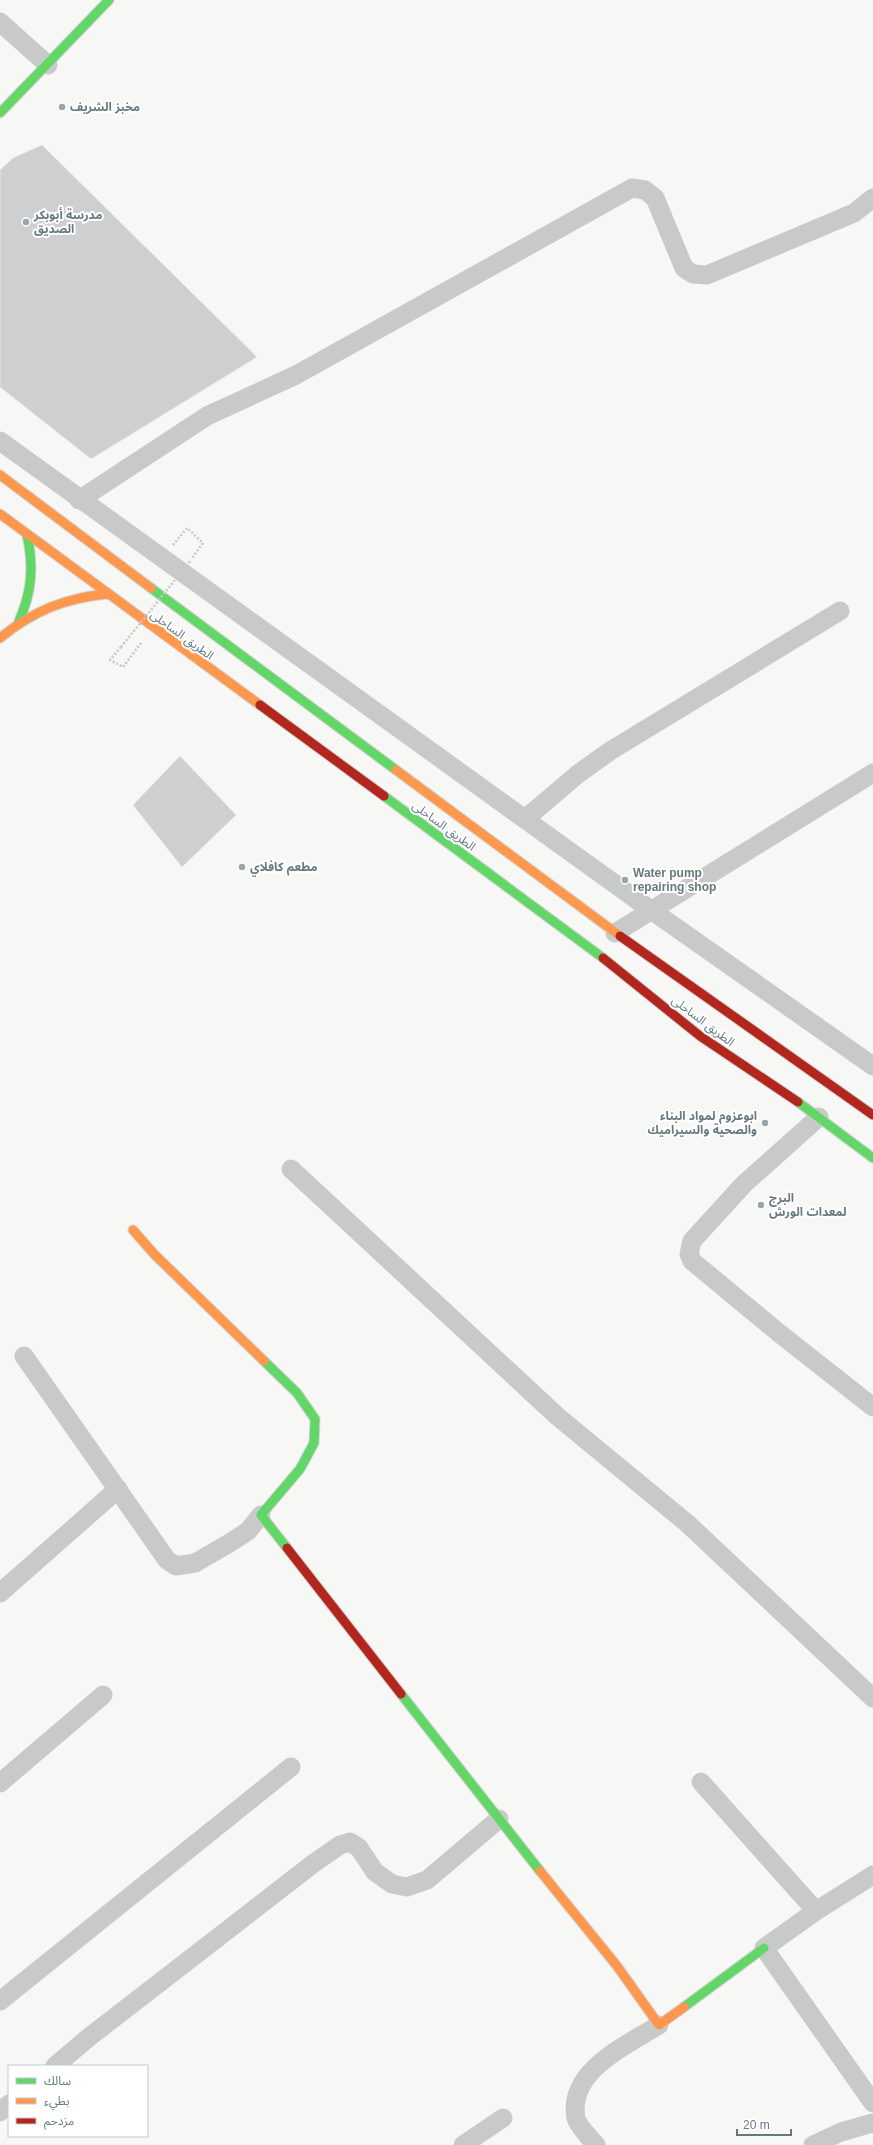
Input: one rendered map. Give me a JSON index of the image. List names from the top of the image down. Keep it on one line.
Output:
{"streets":{"main road":["الطريق الساحلى"]},"places":["مخبز الشريف","مدرسة أبوبكر الصديق","مطعم كافلاي","Water pump repairing shop","ابوعزوم لمواد البناء والصحية والسيراميك","البرج لمعدات الورش"],"legend":["سالك","بطيء","مزدحم"],"scale_bar":"20 m"}
